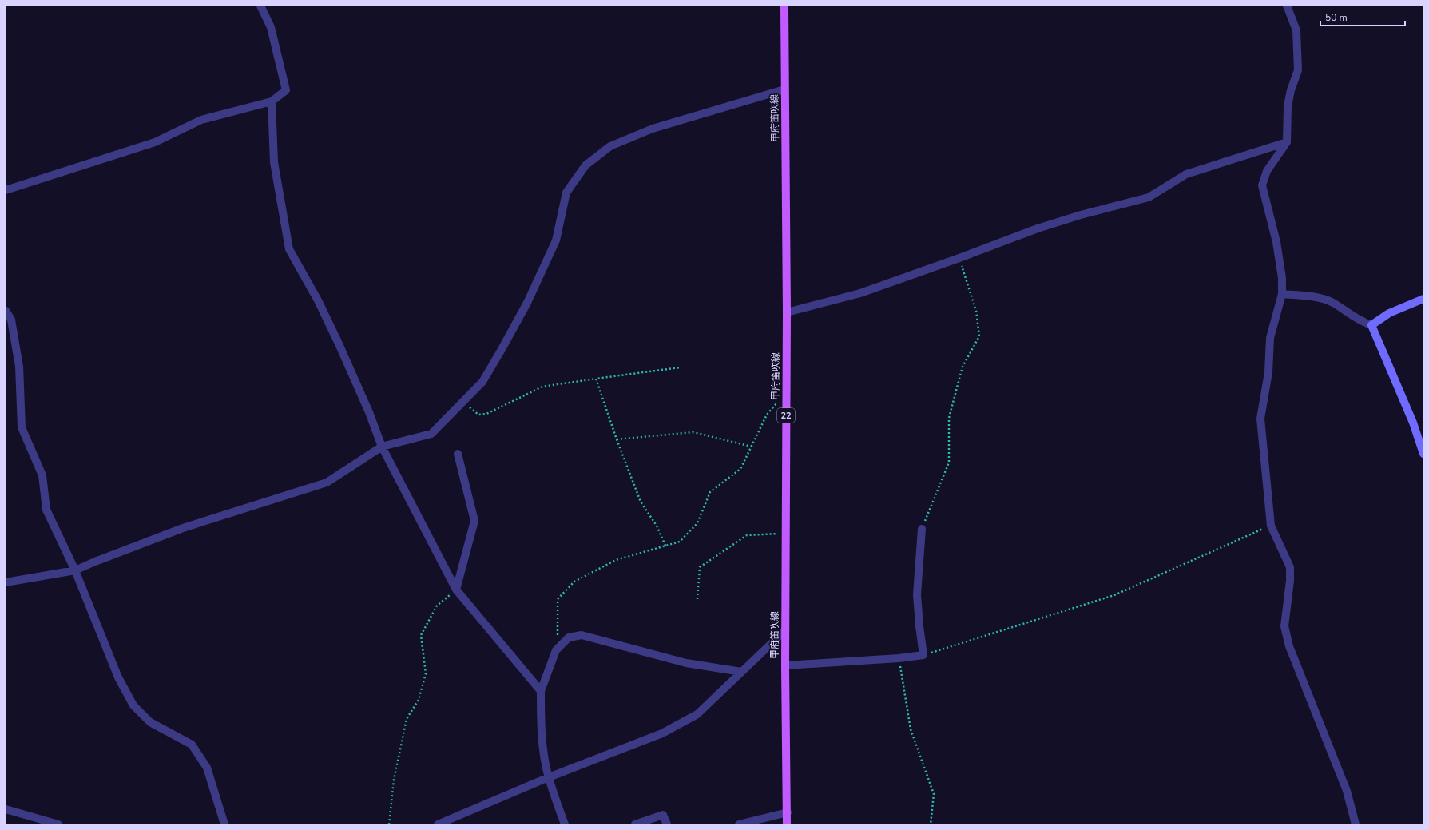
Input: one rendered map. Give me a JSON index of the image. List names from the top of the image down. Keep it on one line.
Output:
{"streets":{"main road":["甲府笛吹線","22"]},"scale_bar":"50 m"}
